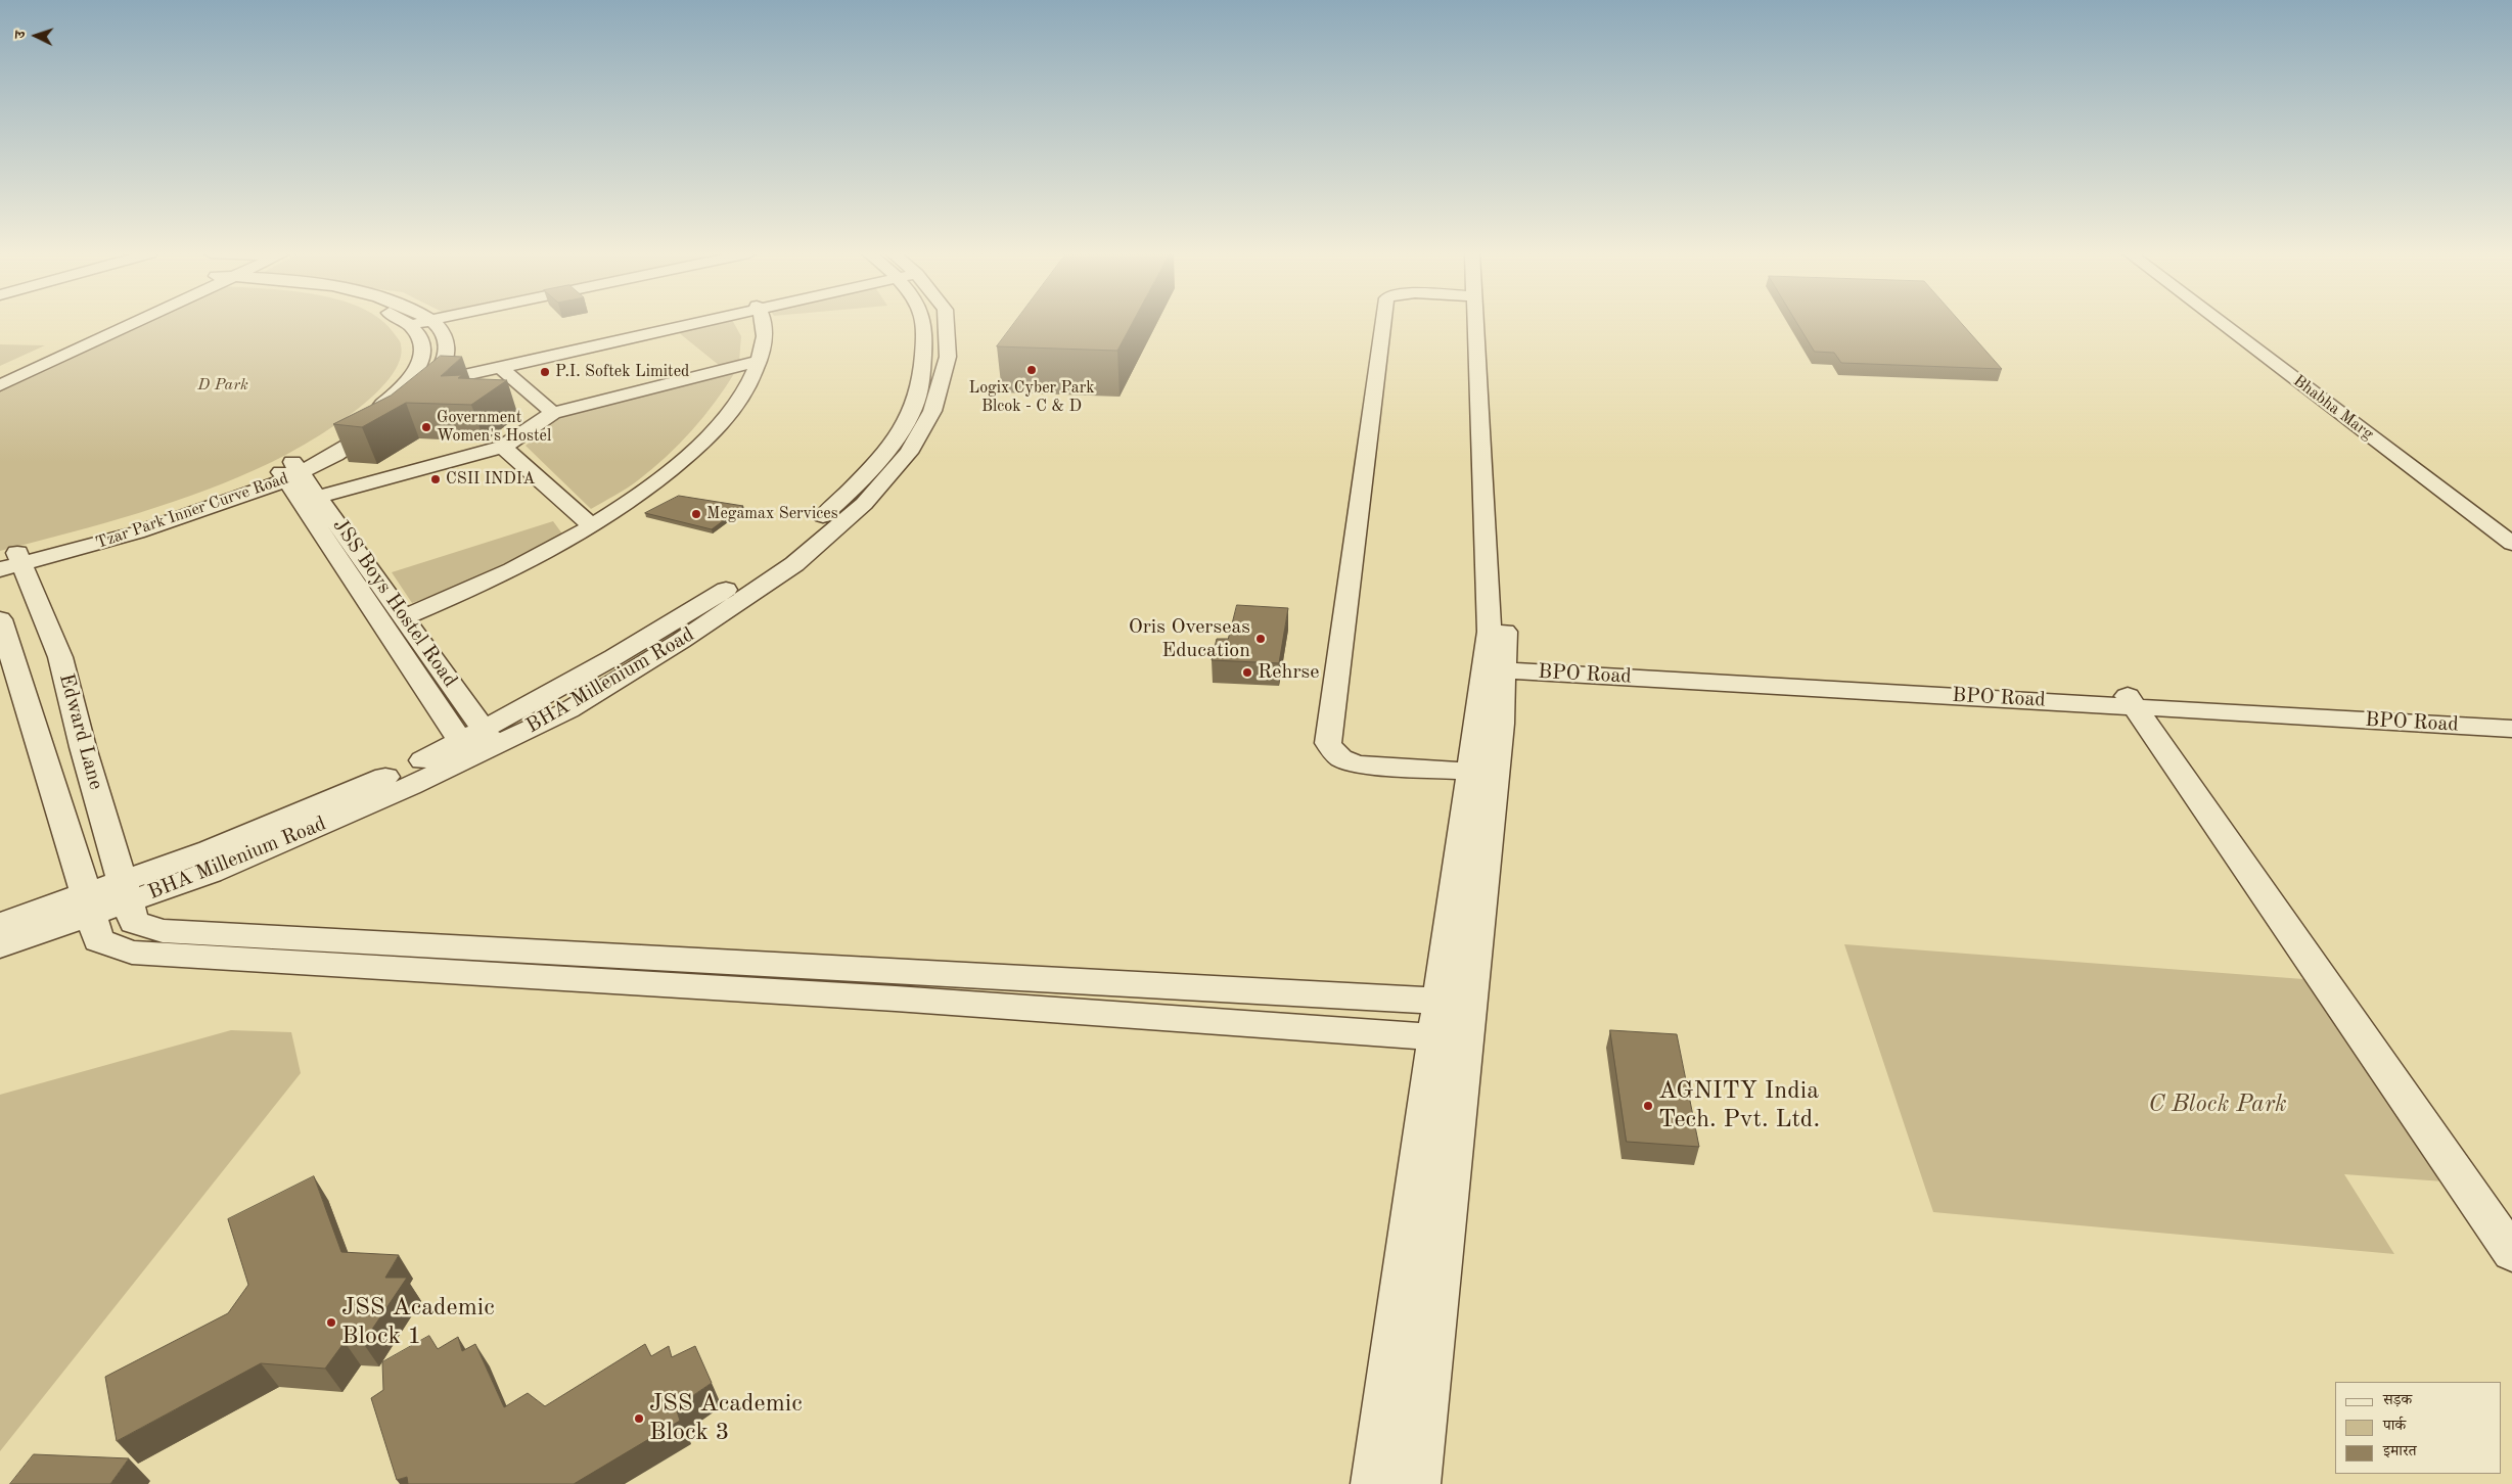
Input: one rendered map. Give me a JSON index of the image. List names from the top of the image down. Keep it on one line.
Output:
{"streets":{"street":["Bhabha Marg","Tzar Park Inner Curve Road","JSS Boys Hostel Road","BPO Road","BHA Millenium Road","Edward Lane"]},"crossings":[["Tzar Park Inner Curve Road","JSS Boys Hostel Road"],["Tzar Park Inner Curve Road","Edward Lane"],["JSS Boys Hostel Road","BHA Millenium Road"],["BHA Millenium Road","Edward Lane"]],"parks":["D Park","C Block Park"],"places":["Logix Cyber Park Blcok - C & D","P.I. Softek Limited","Government Women's Hostel","CSII INDIA","Megamax Services","Oris Overseas Education","Rehrse","AGNITY India Tech. Pvt. Ltd.","JSS Academic Block 1","JSS Academic Block 3"],"legend":["सड़क","पार्क","इमारत"],"north":"left"}
